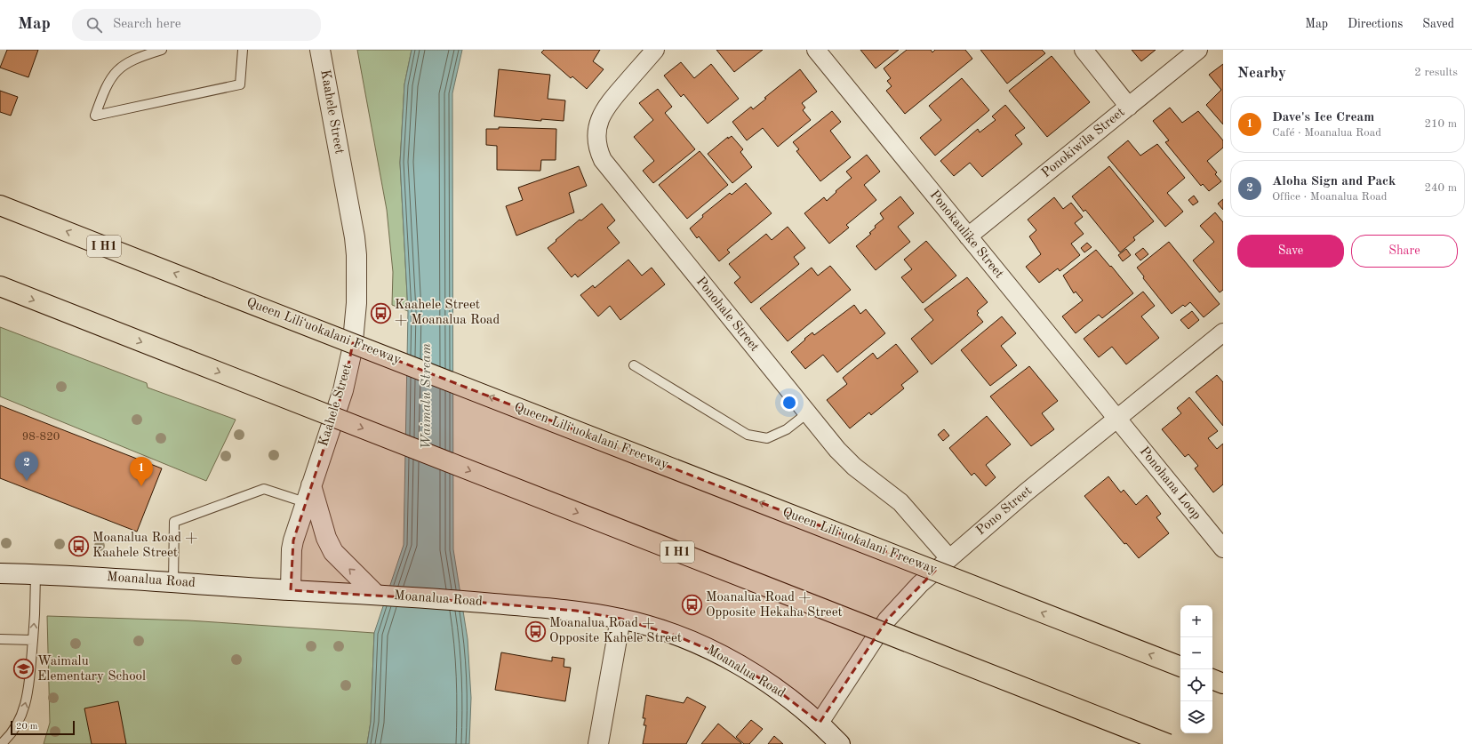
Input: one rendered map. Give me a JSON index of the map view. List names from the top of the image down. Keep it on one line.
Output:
{"streets":{"highway":["I H1","Queen Liliʻuokalani Freeway"],"main road":["Kaahele Street","Moanalua Road"],"street":["Ponokiwila Street","Ponokaulike Street","Ponohale Street","Ponohana Loop","Pono Street"]},"crossings":[["Kaahele Street","Moanalua Road"],["Ponokiwila Street","Ponokaulike Street"],["Ponokaulike Street","Ponohana Loop"],["Ponokaulike Street","Pono Street"],["Ponohale Street","Pono Street"],["Ponohana Loop","Pono Street"],["Pono Street","Moanalua Road"]],"water":["Waimalu Stream"],"places":{"bus stop":["Kaahele Street + Moanalua Road","Moanalua Road + Kaahele Street","Moanalua Road + Opposite Hekaha Street","Moanalua Road + Opposite Kahele Street"],"school or university":["Waimalu Elementary School"]},"house_numbers":["98-820"],"scale_bar":"20 m","page":{"header":"Map","search":"Search here","nav":["Map","Directions","Saved"],"heading":["Nearby","2 results"],"list":[{"mark":"1","name":"Dave's Ice Cream","note":"Café · Moanalua Road","value":"210 m"},{"mark":"2","name":"Aloha Sign and Pack","note":"Office · Moanalua Road","value":"240 m"}],"buttons":["Save","Share"],"pins":["2","1"],"map_buttons":["+","−"],"scale":"20 m"}}
